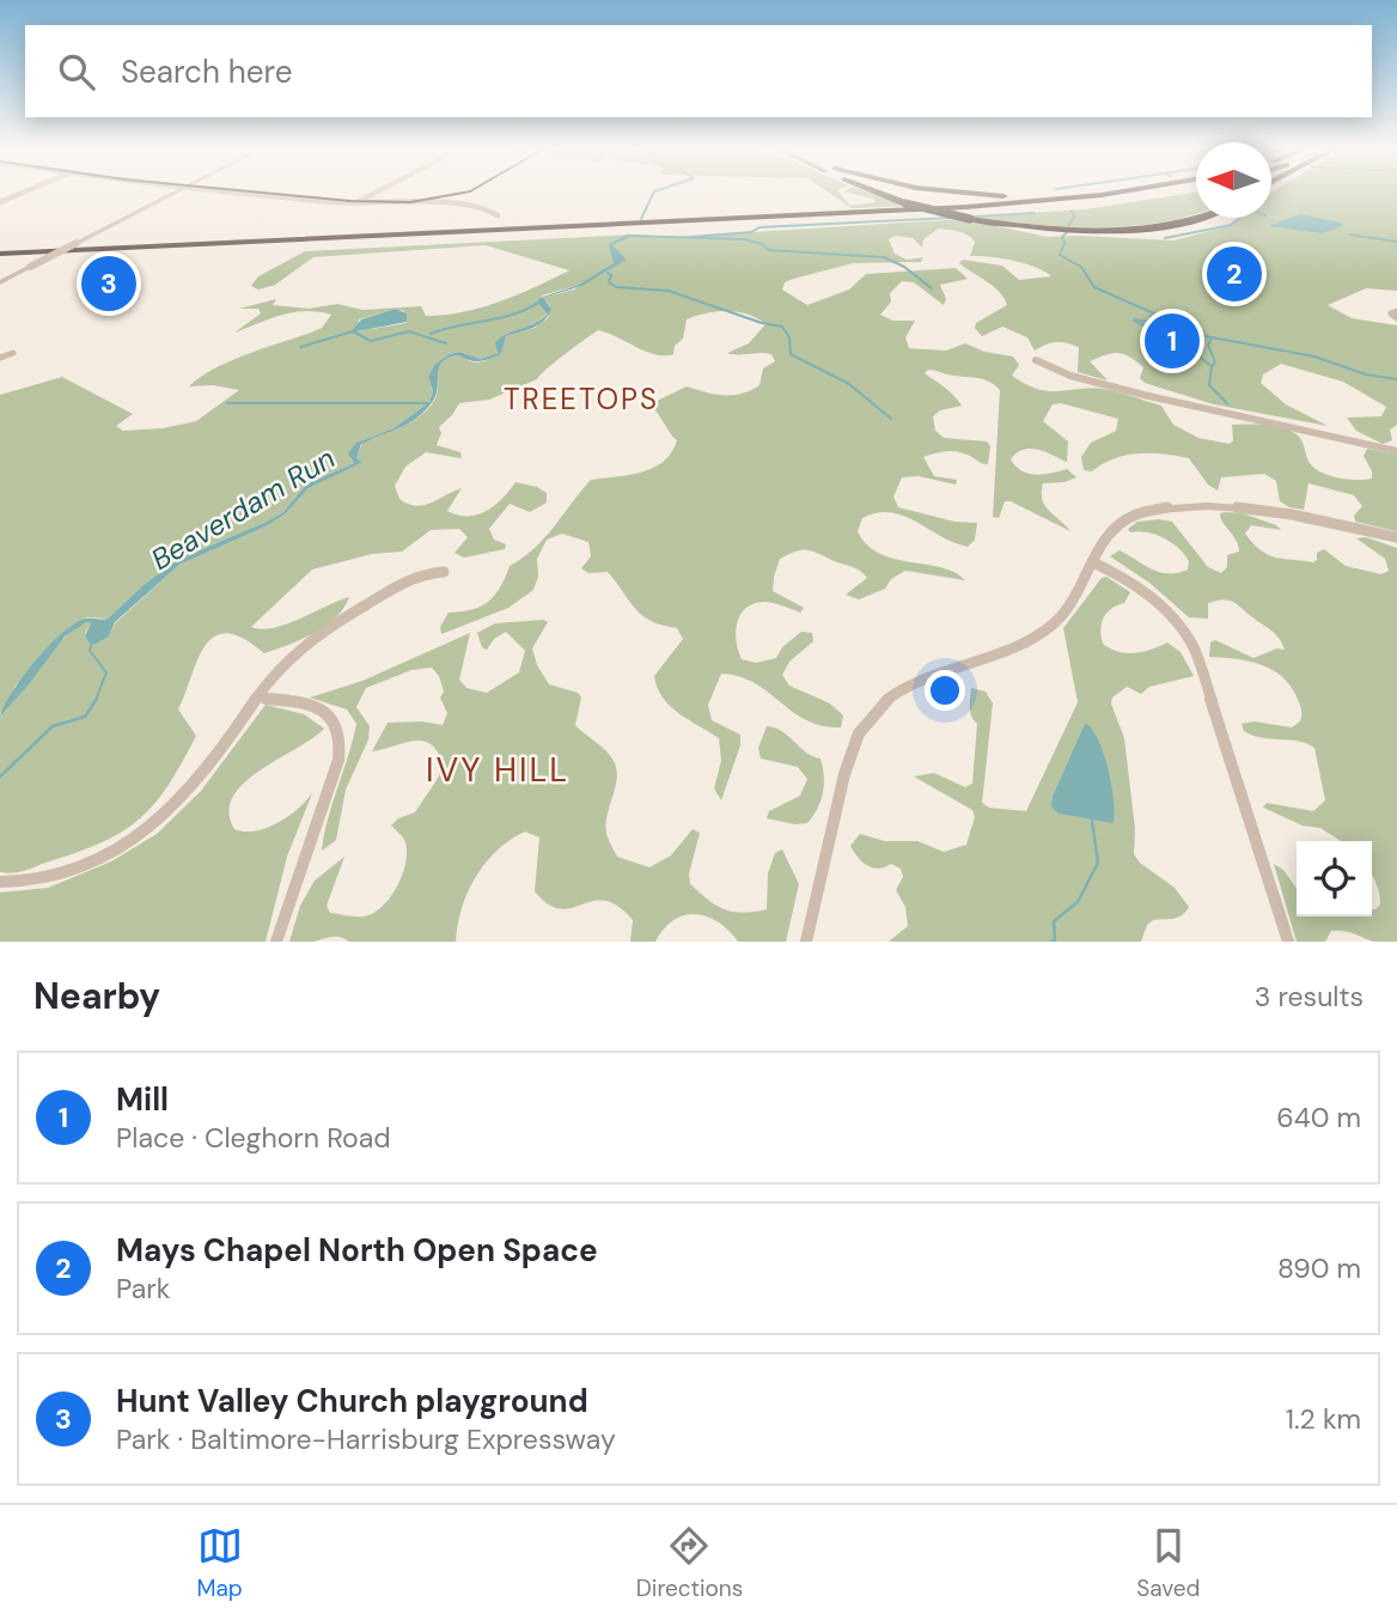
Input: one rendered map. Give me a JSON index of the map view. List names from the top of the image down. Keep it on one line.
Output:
{"districts":["TREETOPS","IVY HILL"],"water":["Beaverdam Run"],"north":"left","page":{"search":"Search here","pins":["2","3","1"],"heading":["Nearby","3 results"],"list":[{"mark":"1","name":"Mill","note":"Place · Cleghorn Road","value":"640 m"},{"mark":"2","name":"Mays Chapel North Open Space","note":"Park","value":"890 m"},{"mark":"3","name":"Hunt Valley Church playground","note":"Park · Baltimore-Harrisburg Expressway","value":"1.2 km"}],"nav":["Map","Directions","Saved"]}}
